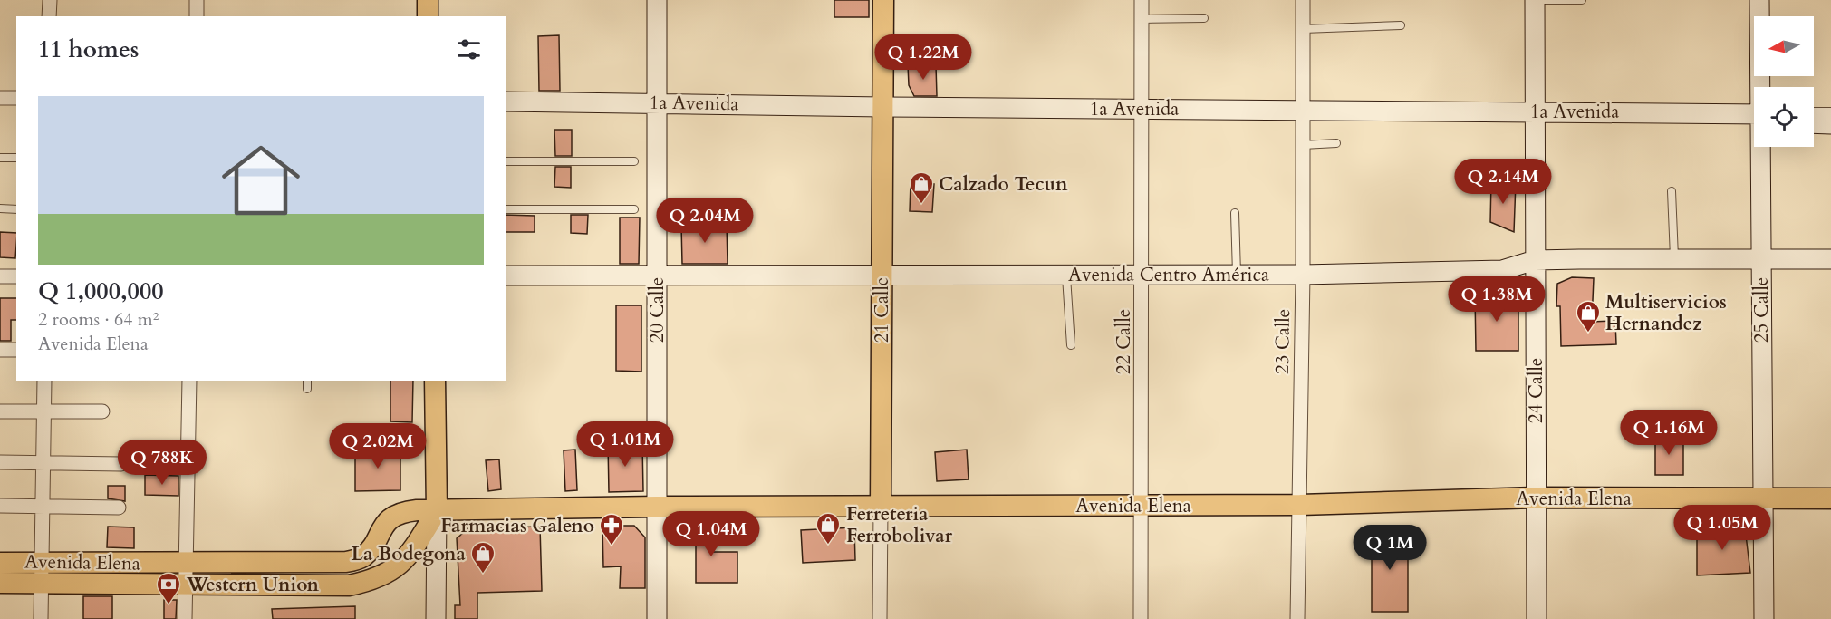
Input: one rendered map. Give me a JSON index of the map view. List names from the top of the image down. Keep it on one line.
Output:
{"streets":{"main road":["21 Calle","Avenida Elena"],"street":["1a Avenida","Avenida Centro América","20 Calle","25 Calle","22 Calle","23 Calle","24 Calle"]},"crossings":[["1a Avenida","20 Calle"],["1a Avenida","21 Calle"],["1a Avenida","22 Calle"],["1a Avenida","23 Calle"],["1a Avenida","24 Calle"],["Avenida Centro América","20 Calle"],["Avenida Centro América","21 Calle"],["Avenida Centro América","25 Calle"],["Avenida Centro América","22 Calle"],["Avenida Centro América","23 Calle"],["Avenida Centro América","24 Calle"],["20 Calle","Avenida Elena"],["21 Calle","Avenida Elena"],["25 Calle","Avenida Elena"],["22 Calle","Avenida Elena"],["23 Calle","Avenida Elena"],["24 Calle","Avenida Elena"]],"places":{"shop":["Calzado Tecun","Multiservicios Hernandez","Ferreteria Ferrobolivar","La Bodegona"],"pharmacy":["Farmacias Galeno"],"bank":["Western Union"]},"north":"left","page":{"heading":"11 homes","price":["Q 1.22M","Q 2.14M","Q 2.04M","Q 1.38M","Q 1.16M","Q 1.01M","Q 2.02M","Q 788K","Q 1.05M","Q 1.04M","Q 1M"],"list":[{"name":"Q 1,000,000","note":"2 rooms · 64 m² · Avenida Elena"}]}}
